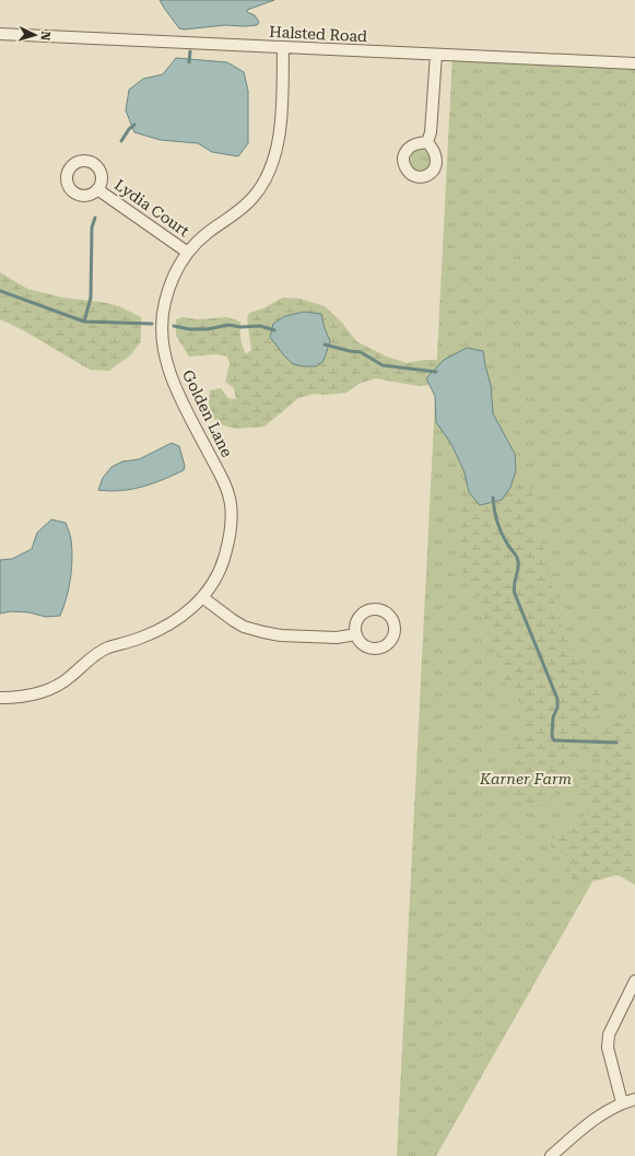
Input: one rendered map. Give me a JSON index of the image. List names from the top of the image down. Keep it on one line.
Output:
{"streets":{"street":["Halsted Road","Lydia Court","Golden Lane"]},"crossings":[["Halsted Road","Golden Lane"],["Lydia Court","Golden Lane"]],"parks":["Karner Farm"],"north":"right"}
